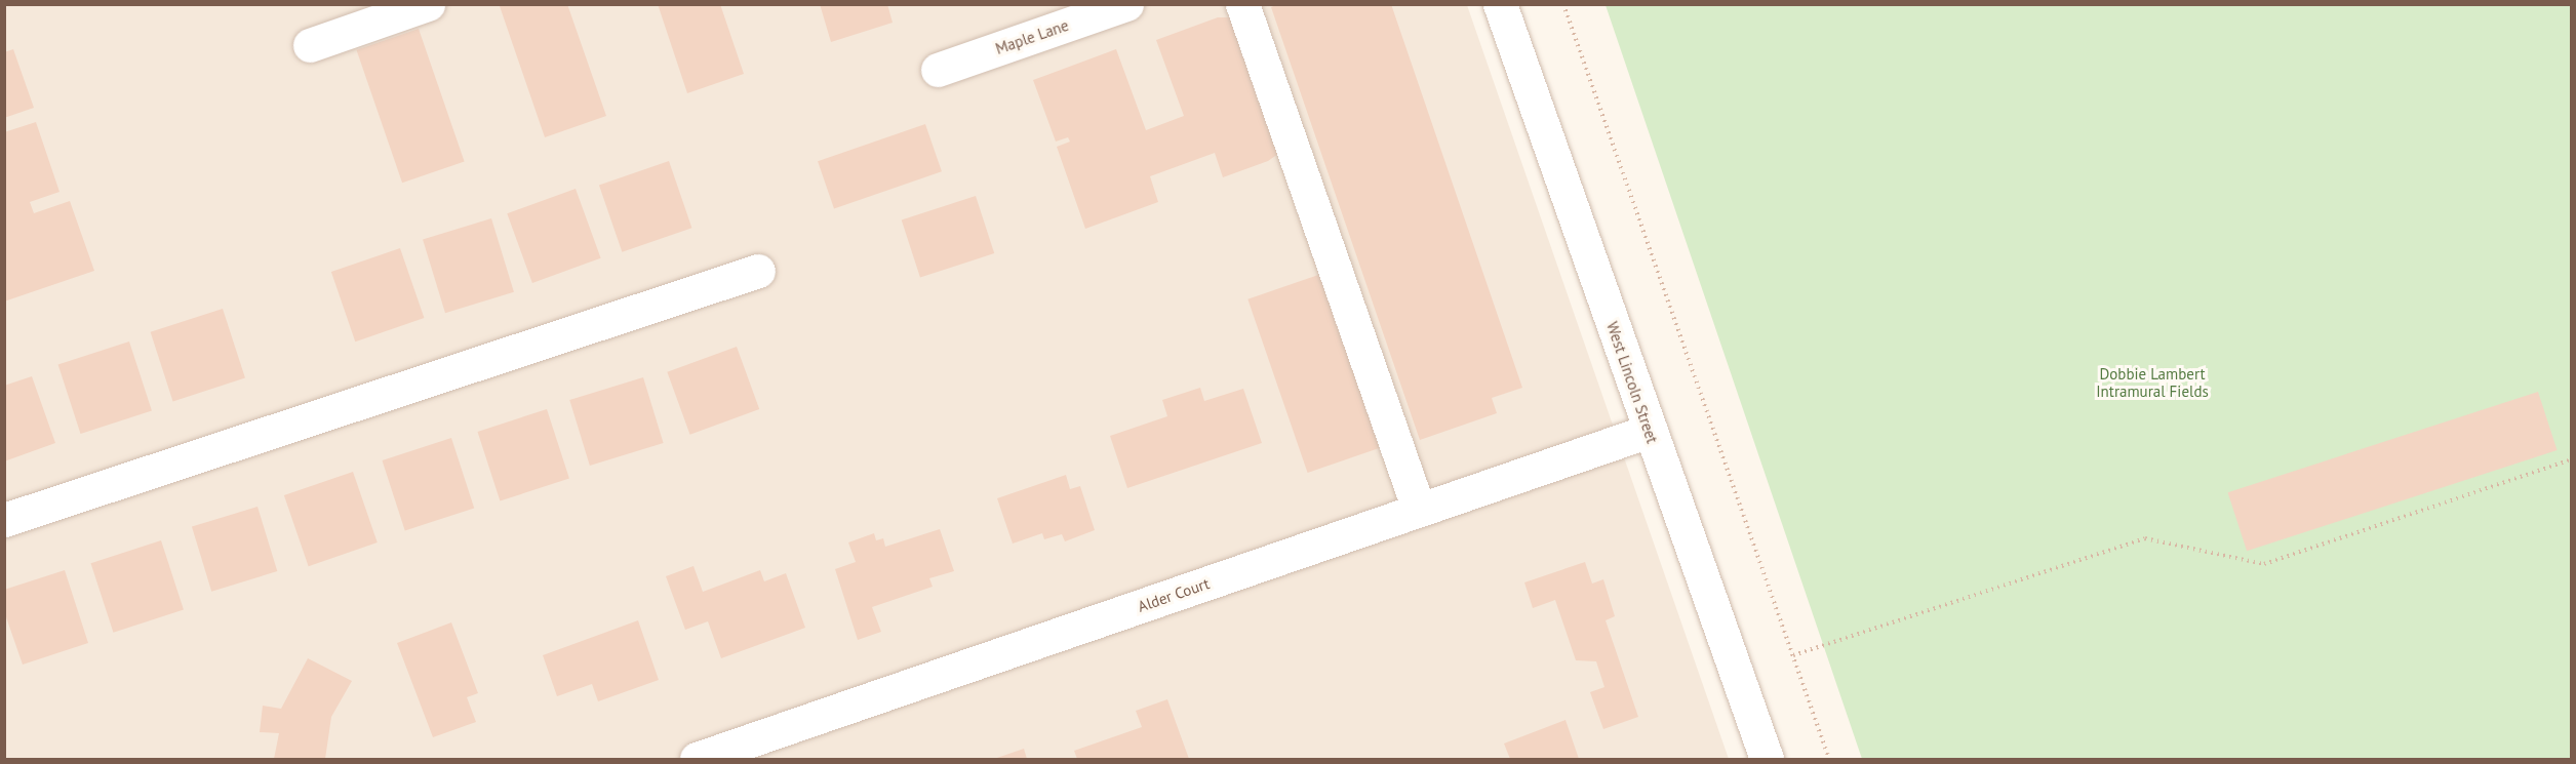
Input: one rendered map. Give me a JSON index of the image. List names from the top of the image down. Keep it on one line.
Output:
{"streets":{"street":["Maple Lane","West Lincoln Street","Alder Court"]},"crossings":[["West Lincoln Street","Alder Court"]],"parks":["Dobbie Lambert Intramural Fields"]}
